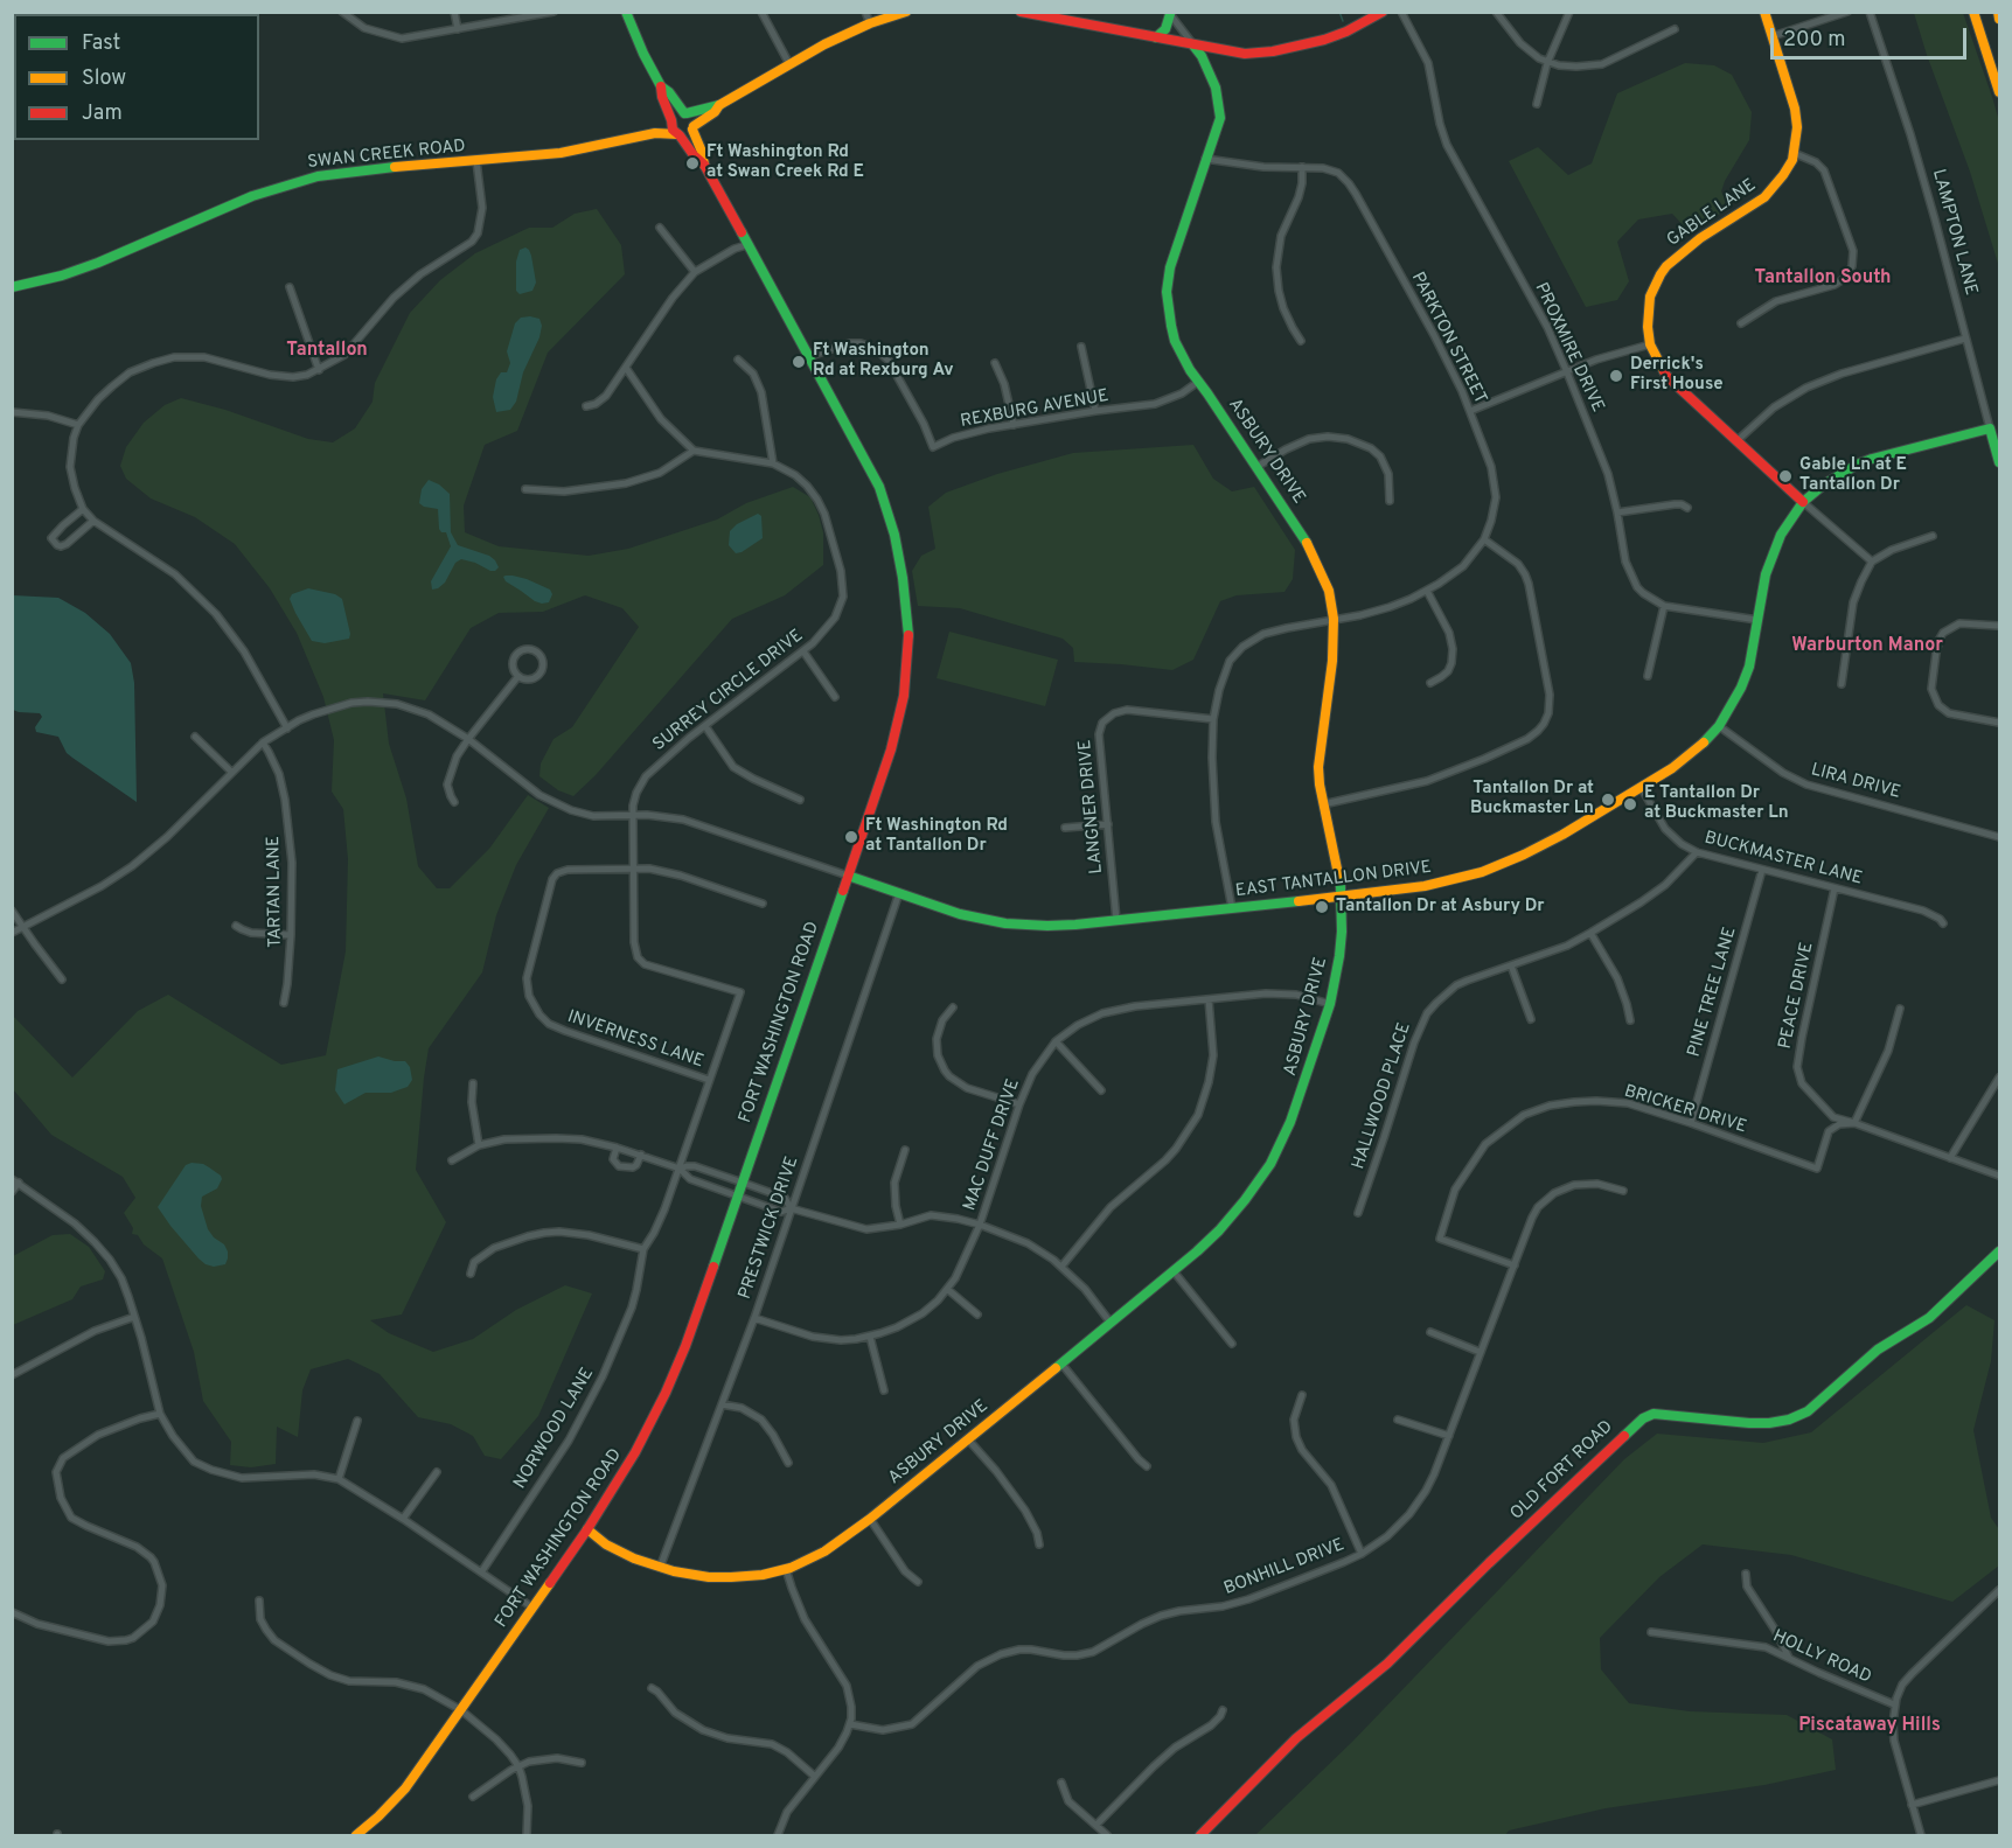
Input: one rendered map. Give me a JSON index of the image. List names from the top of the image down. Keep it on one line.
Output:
{"streets":{"main road":["SWAN CREEK ROAD","GABLE LANE","LAMPTON LANE","ASBURY DRIVE","EAST TANTALLON DRIVE","FORT WASHINGTON ROAD","OLD FORT ROAD"],"street":["PARKTON STREET","PROXMIRE DRIVE","REXBURG AVENUE","SURREY CIRCLE DRIVE","LIRA DRIVE","LANGNER DRIVE","BUCKMASTER LANE","TARTAN LANE","PINE TREE LANE","PEACE DRIVE","INVERNESS LANE","HALLWOOD PLACE","BRICKER DRIVE","MAC DUFF DRIVE","PRESTWICK DRIVE","NORWOOD LANE","BONHILL DRIVE","HOLLY ROAD"]},"crossings":[["SWAN CREEK ROAD","FORT WASHINGTON ROAD"],["GABLE LANE","EAST TANTALLON DRIVE"],["LAMPTON LANE","EAST TANTALLON DRIVE"],["PARKTON STREET","ASBURY DRIVE"],["PARKTON STREET","LANGNER DRIVE"],["PARKTON STREET","EAST TANTALLON DRIVE"],["PROXMIRE DRIVE","EAST TANTALLON DRIVE"],["REXBURG AVENUE","ASBURY DRIVE"],["REXBURG AVENUE","FORT WASHINGTON ROAD"],["ASBURY DRIVE","EAST TANTALLON DRIVE"],["ASBURY DRIVE","FORT WASHINGTON ROAD"],["ASBURY DRIVE","MAC DUFF DRIVE"],["ASBURY DRIVE","PRESTWICK DRIVE"],["SURREY CIRCLE DRIVE","INVERNESS LANE"],["SURREY CIRCLE DRIVE","NORWOOD LANE"],["LIRA DRIVE","EAST TANTALLON DRIVE"],["LANGNER DRIVE","EAST TANTALLON DRIVE"],["BUCKMASTER LANE","EAST TANTALLON DRIVE"],["BUCKMASTER LANE","PINE TREE LANE"],["BUCKMASTER LANE","PEACE DRIVE"],["BUCKMASTER LANE","HALLWOOD PLACE"],["EAST TANTALLON DRIVE","FORT WASHINGTON ROAD"],["EAST TANTALLON DRIVE","PRESTWICK DRIVE"],["PINE TREE LANE","BRICKER DRIVE"],["PEACE DRIVE","BRICKER DRIVE"],["BRICKER DRIVE","BONHILL DRIVE"],["MAC DUFF DRIVE","PRESTWICK DRIVE"]],"districts":["Tantallon South","Tantallon","Warburton Manor","Piscataway Hills"],"places":["Ft Washington Rd at Swan Creek Rd E","Ft Washington Rd at Rexburg Av","Derrick's First House","Gable Ln at E Tantallon Dr","Tantallon Dr at Buckmaster Ln","E Tantallon Dr at Buckmaster Ln","Ft Washington Rd at Tantallon Dr","Tantallon Dr at Asbury Dr"],"legend":["Fast","Slow","Jam"],"scale_bar":"200 m"}
